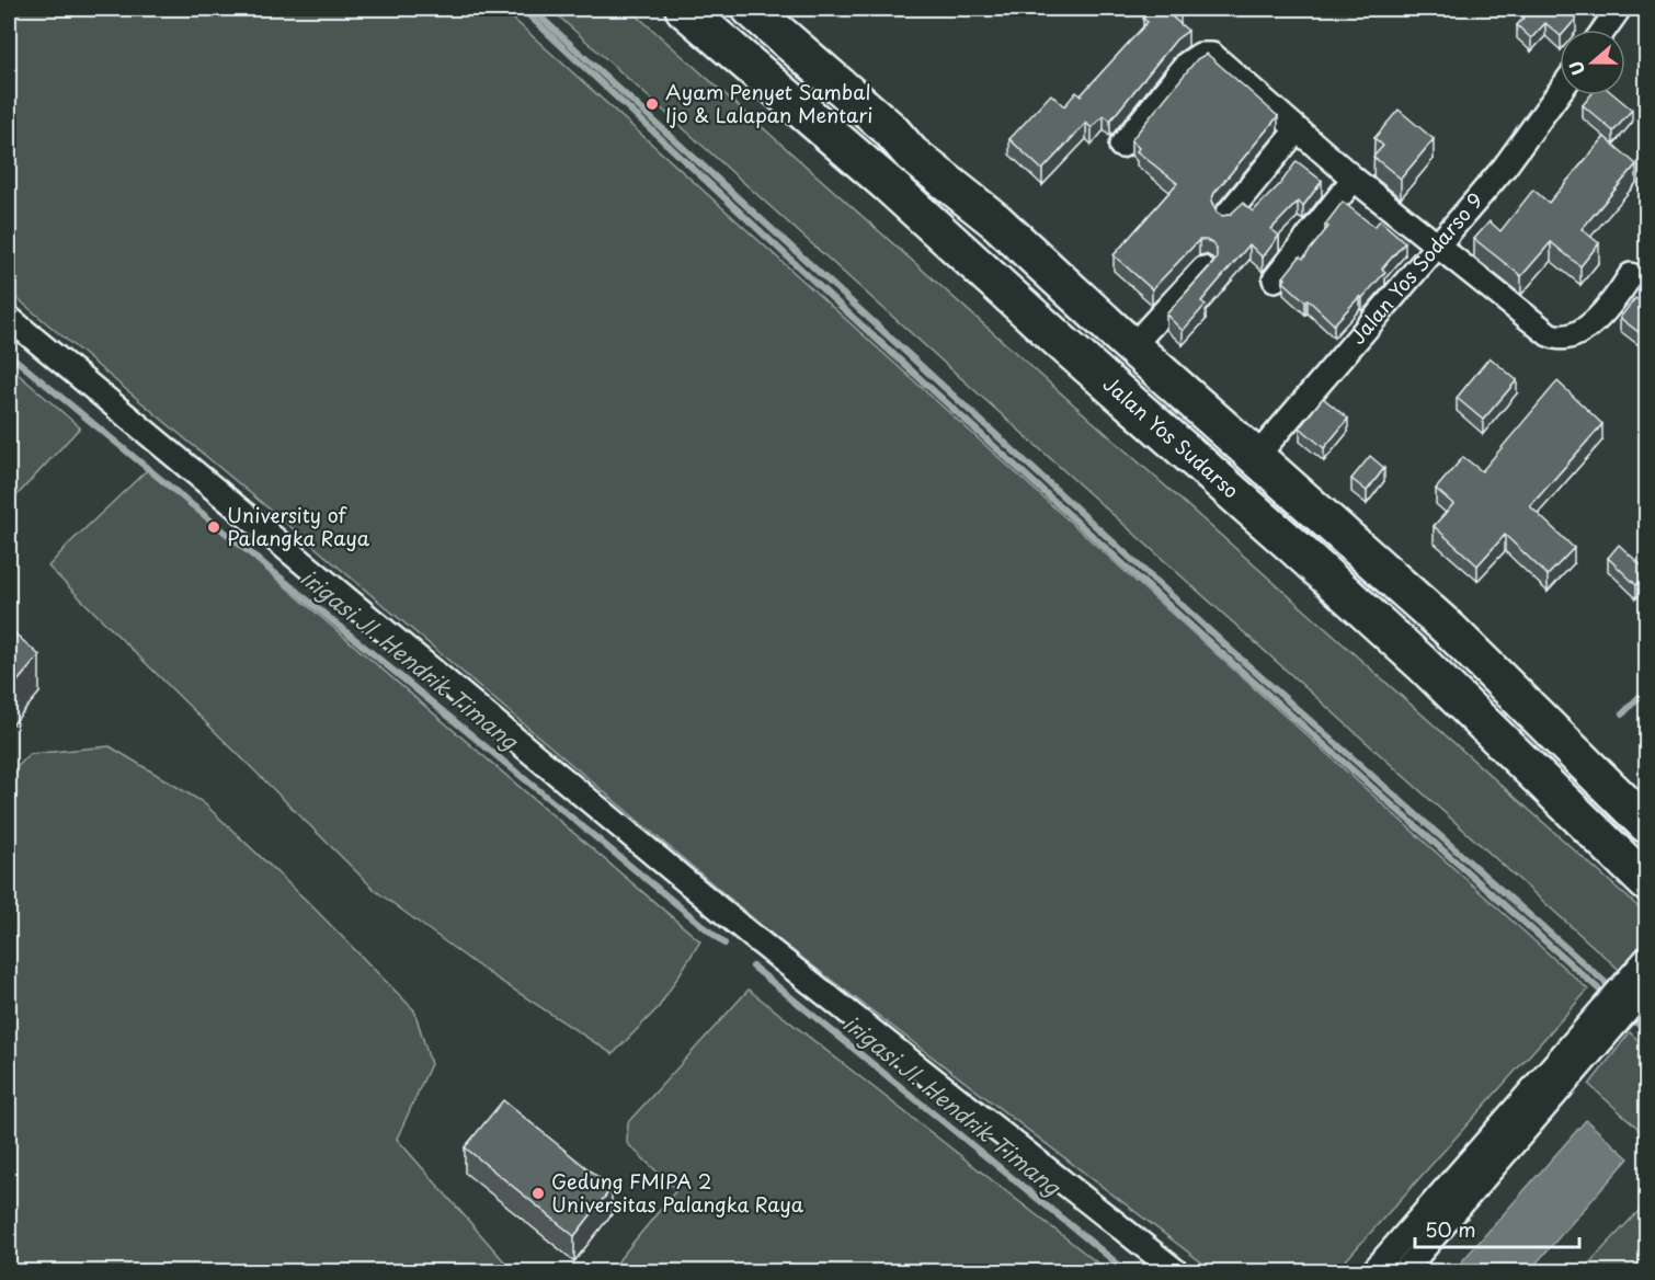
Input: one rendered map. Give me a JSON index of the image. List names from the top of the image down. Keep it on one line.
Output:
{"streets":{"main road":["Jalan Yos Sudarso"],"street":["Jalan Yos Sodarso 9"]},"crossings":[["Jalan Yos Sodarso 9","Jalan Yos Sudarso"]],"water":["irigasi Jl. Hendrik Timang"],"places":["Ayam Penyet Sambal Ijo & Lalapan Mentari","University of Palangka Raya","Gedung FMIPA 2 Universitas Palangka Raya"],"scale_bar":"50 m","north":"left"}
